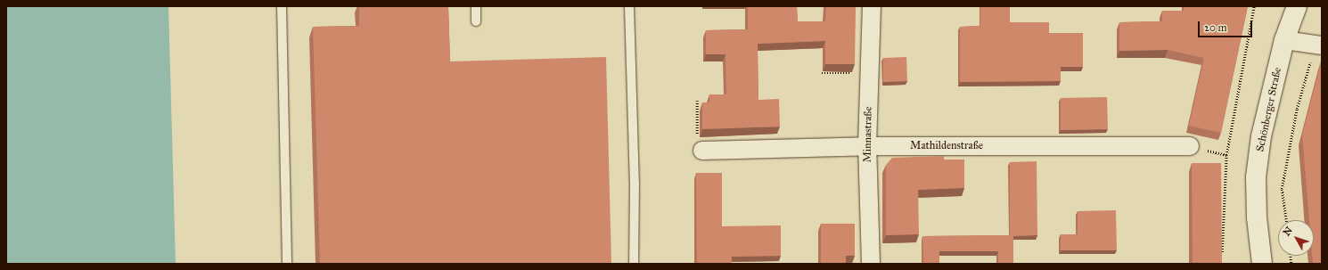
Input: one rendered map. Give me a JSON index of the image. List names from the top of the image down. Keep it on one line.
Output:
{"streets":{"main road":["Schönberger Straße"],"street":["Minnastraße","Mathildenstraße"]},"crossings":[["Minnastraße","Mathildenstraße"]],"scale_bar":"20 m","north":"top left"}
